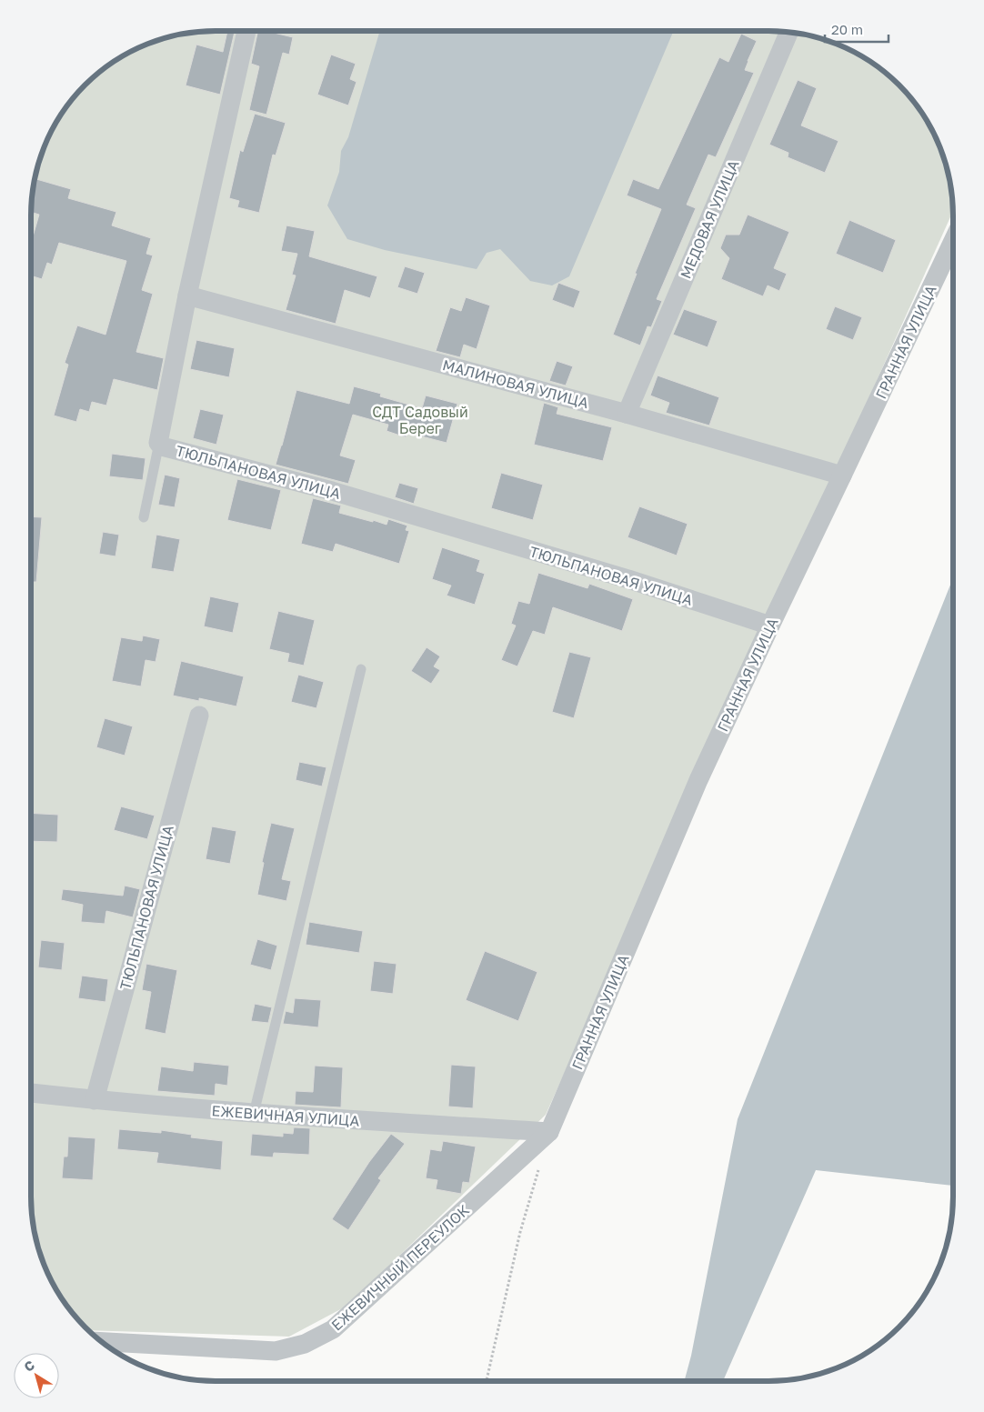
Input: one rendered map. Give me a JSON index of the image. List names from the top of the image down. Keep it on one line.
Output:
{"streets":{"street":["МЕДОВАЯ УЛИЦА","ГРАННАЯ УЛИЦА","МАЛИНОВАЯ УЛИЦА","ТЮЛЬПАНОВАЯ УЛИЦА","ЕЖЕВИЧНАЯ УЛИЦА","ЕЖЕВИЧНЫЙ ПЕРЕУЛОК"]},"crossings":[["МЕДОВАЯ УЛИЦА","МАЛИНОВАЯ УЛИЦА"],["ГРАННАЯ УЛИЦА","МАЛИНОВАЯ УЛИЦА"],["ГРАННАЯ УЛИЦА","ТЮЛЬПАНОВАЯ УЛИЦА"],["ГРАННАЯ УЛИЦА","ЕЖЕВИЧНАЯ УЛИЦА"],["ГРАННАЯ УЛИЦА","ЕЖЕВИЧНЫЙ ПЕРЕУЛОК"],["МАЛИНОВАЯ УЛИЦА","ТЮЛЬПАНОВАЯ УЛИЦА"],["ТЮЛЬПАНОВАЯ УЛИЦА","ЕЖЕВИЧНАЯ УЛИЦА"],["ЕЖЕВИЧНАЯ УЛИЦА","ЕЖЕВИЧНЫЙ ПЕРЕУЛОК"]],"parks":["СДТ Садовый Берег"],"scale_bar":"20 m","north":"top left"}
